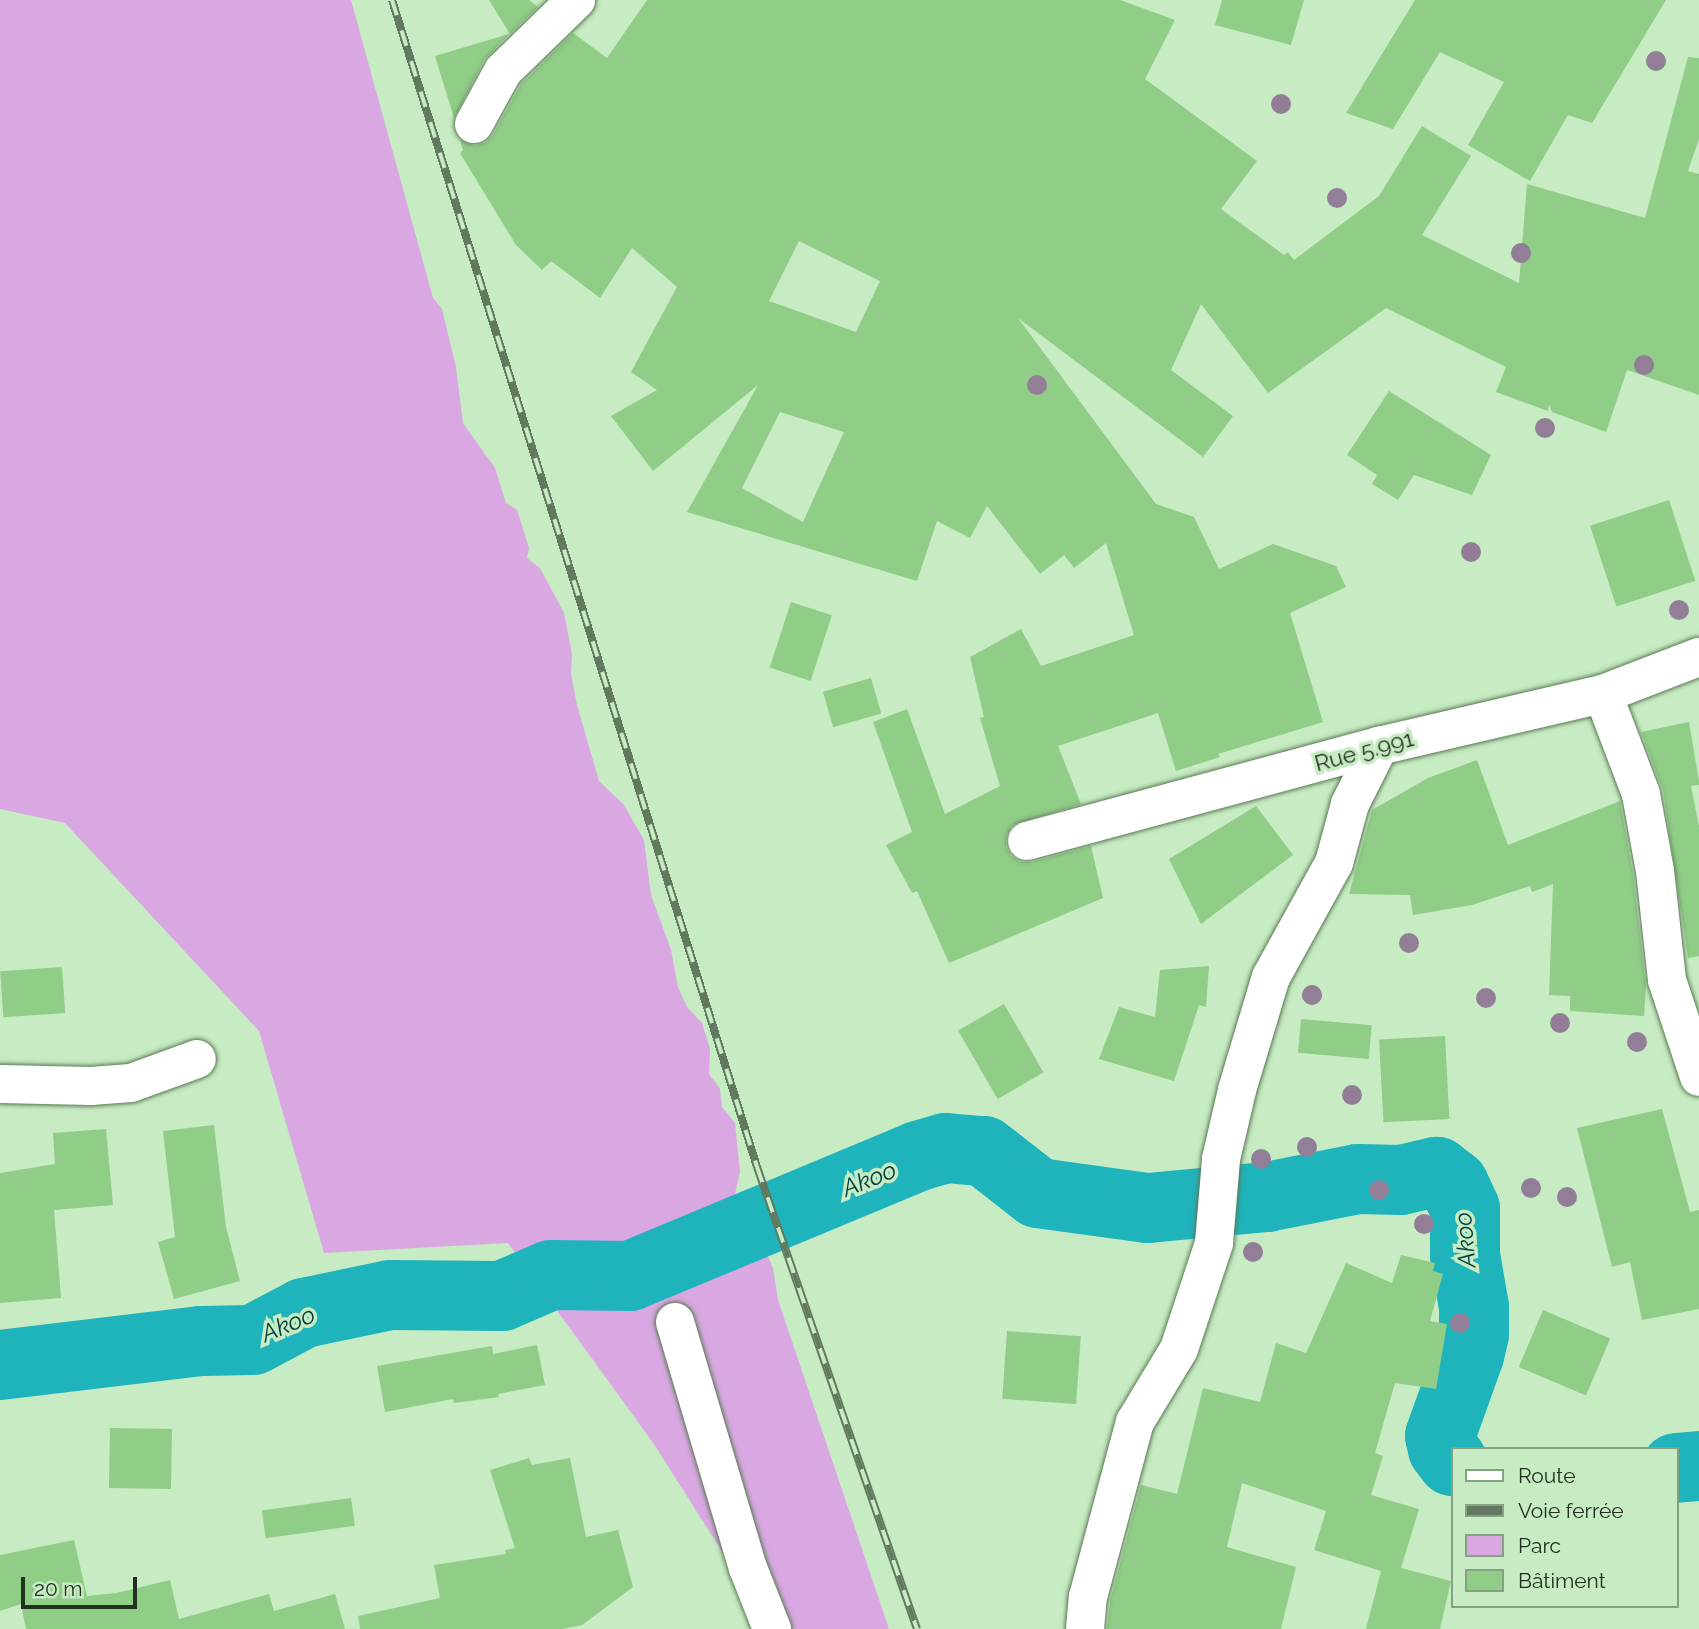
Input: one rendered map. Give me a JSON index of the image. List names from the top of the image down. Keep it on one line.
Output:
{"streets":{"street":["Rue 5.991"]},"water":["Akoo"],"legend":["Route","Voie ferrée","Parc","Bâtiment"],"scale_bar":"20 m"}
